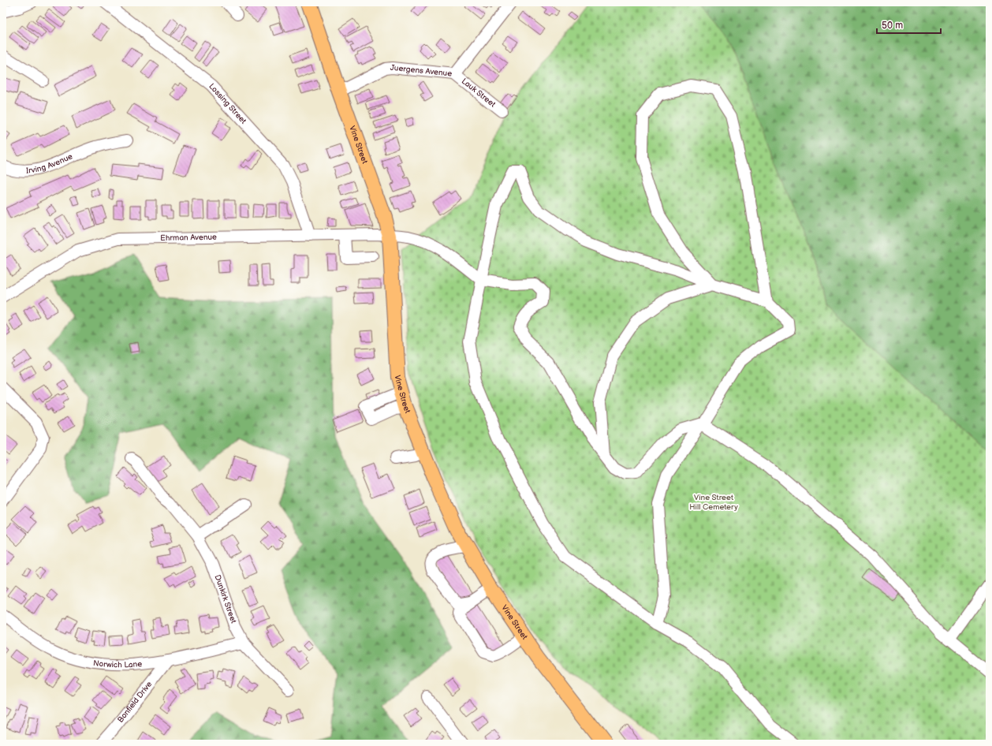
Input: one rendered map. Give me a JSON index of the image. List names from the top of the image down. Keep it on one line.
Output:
{"streets":{"main road":["Vine Street"],"street":["Juergens Avenue","Lauk Street","Lossing Street","Irving Avenue","Ehrman Avenue","Dunkirk Street","Norwich Lane","Bonfield Drive"]},"crossings":[["Juergens Avenue","Lauk Street"],["Juergens Avenue","Vine Street"],["Lossing Street","Ehrman Avenue"],["Vine Street","Ehrman Avenue"],["Dunkirk Street","Norwich Lane"],["Norwich Lane","Bonfield Drive"]],"parks":["Vine Street Hill Cemetery"],"scale_bar":"50 m"}
